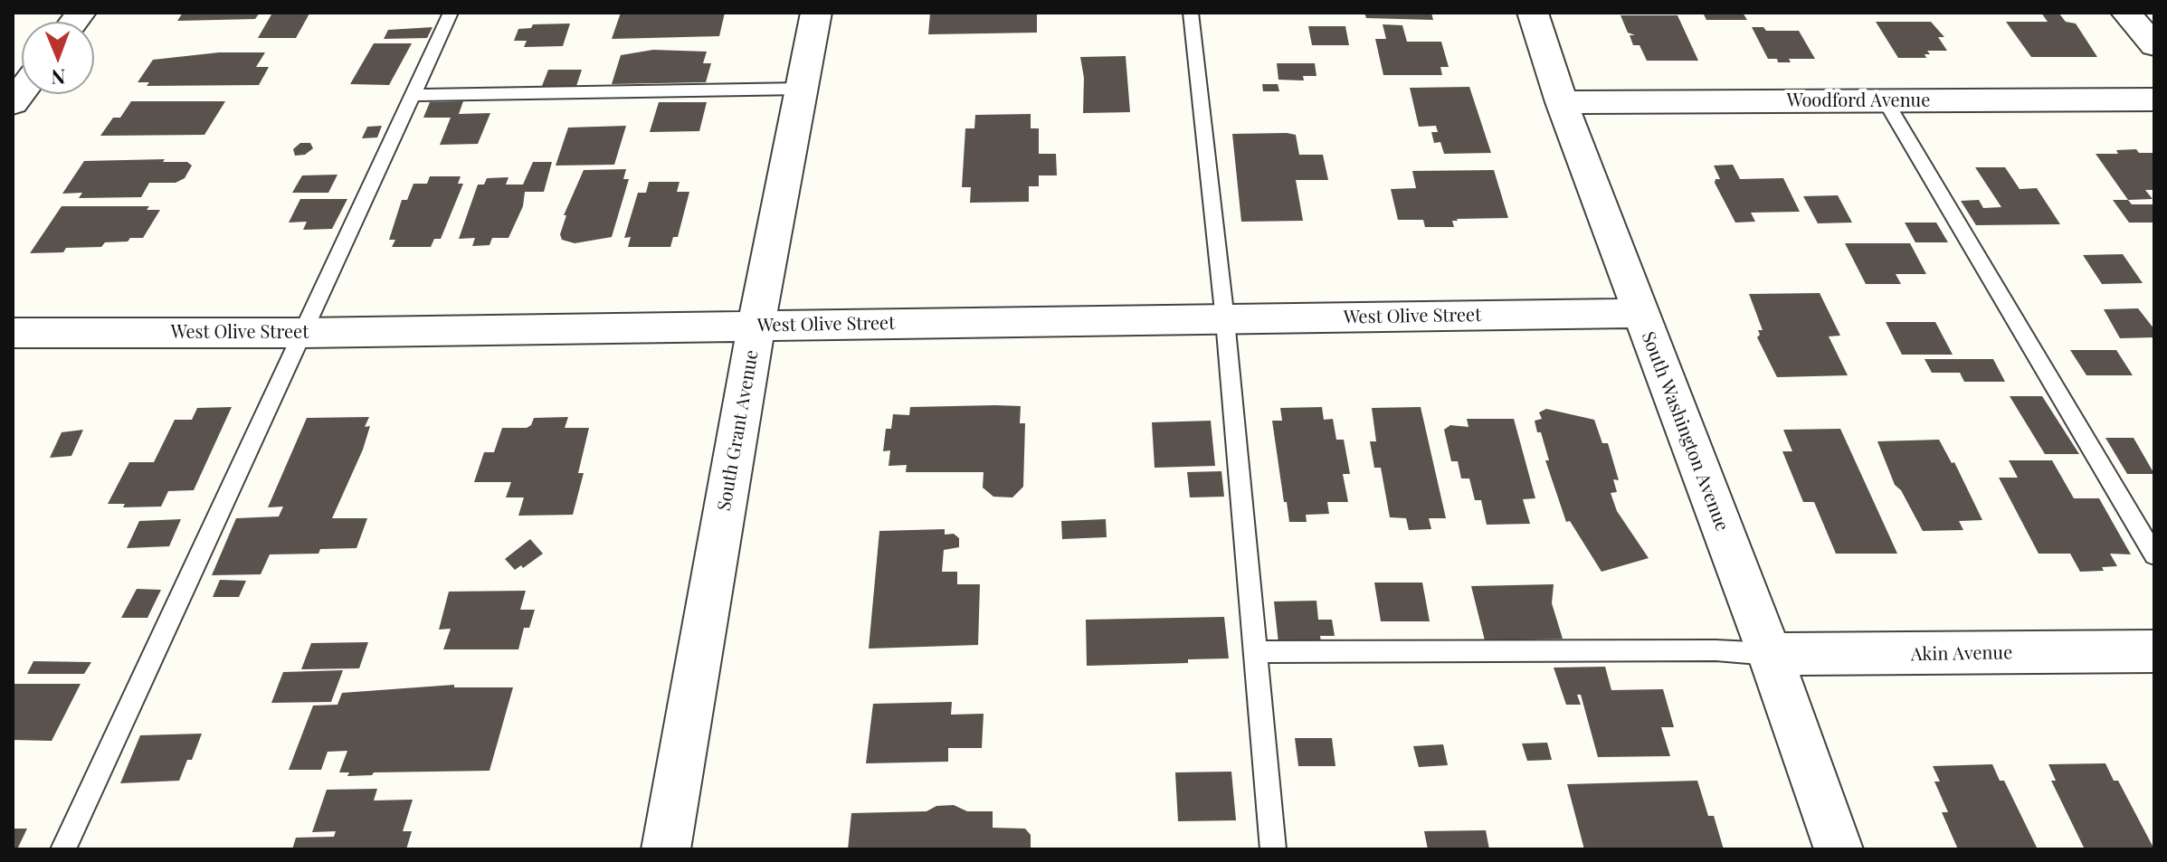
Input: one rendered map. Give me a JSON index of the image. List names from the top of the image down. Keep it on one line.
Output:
{"streets":{"street":["Woodford Avenue","West Olive Street","South Grant Avenue","South Washington Avenue","Akin Avenue"]},"crossings":[["Woodford Avenue","South Washington Avenue"],["West Olive Street","South Grant Avenue"],["West Olive Street","South Washington Avenue"],["South Washington Avenue","Akin Avenue"]],"north":"bottom"}
